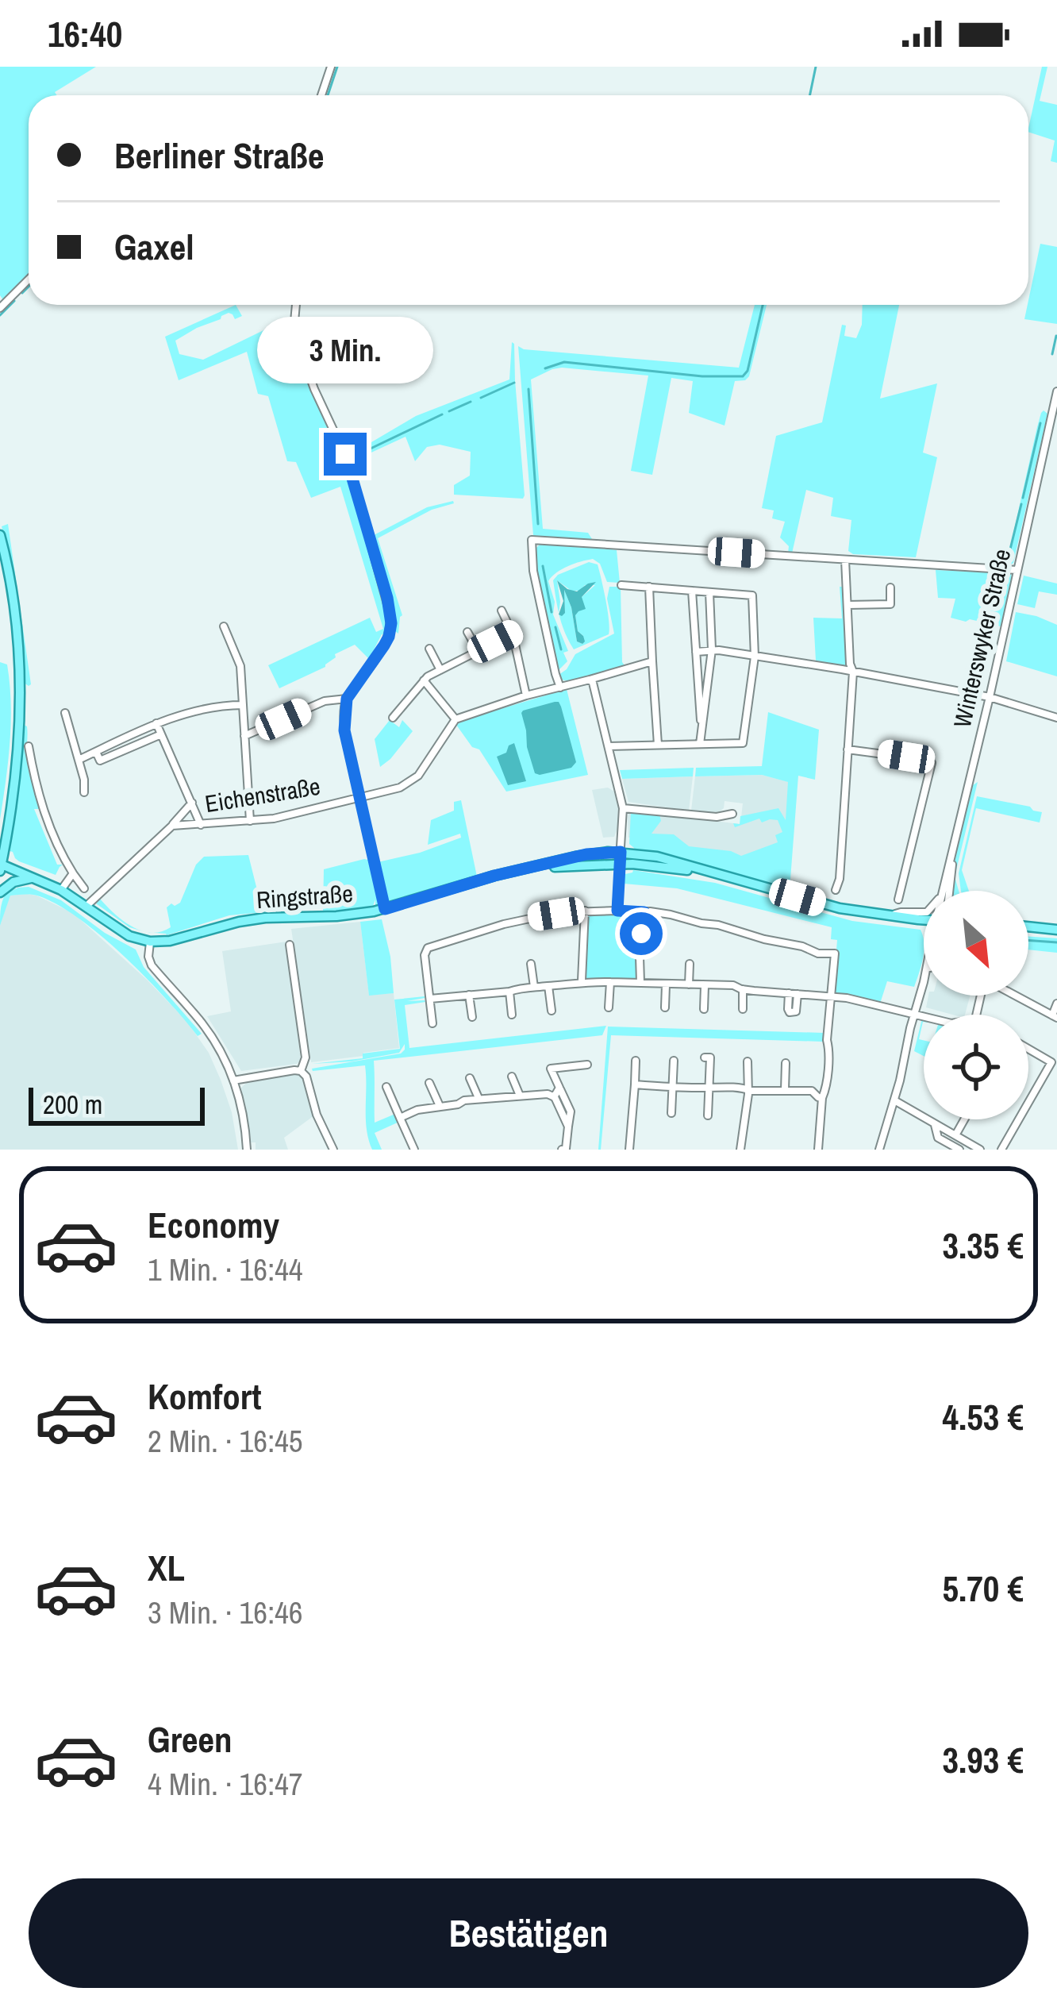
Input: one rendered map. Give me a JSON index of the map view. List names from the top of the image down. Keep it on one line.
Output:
{"streets":{"main road":["Ringstraße"],"street":["Winterswyker Straße","Eichenstraße"]},"scale_bar":"200 m","north":"bottom right","page":{"status":"16:40","banner":["Berliner Straße","Gaxel"],"bubble":"3 Min.","scale":"200 m","list":[{"name":"Economy","note":"1 Min. · 16:44","value":"3.35 €"},{"name":"Komfort","note":"2 Min. · 16:45","value":"4.53 €"},{"name":"XL","note":"3 Min. · 16:46","value":"5.70 €"},{"name":"Green","note":"4 Min. · 16:47","value":"3.93 €"}],"buttons":"Bestätigen"}}
